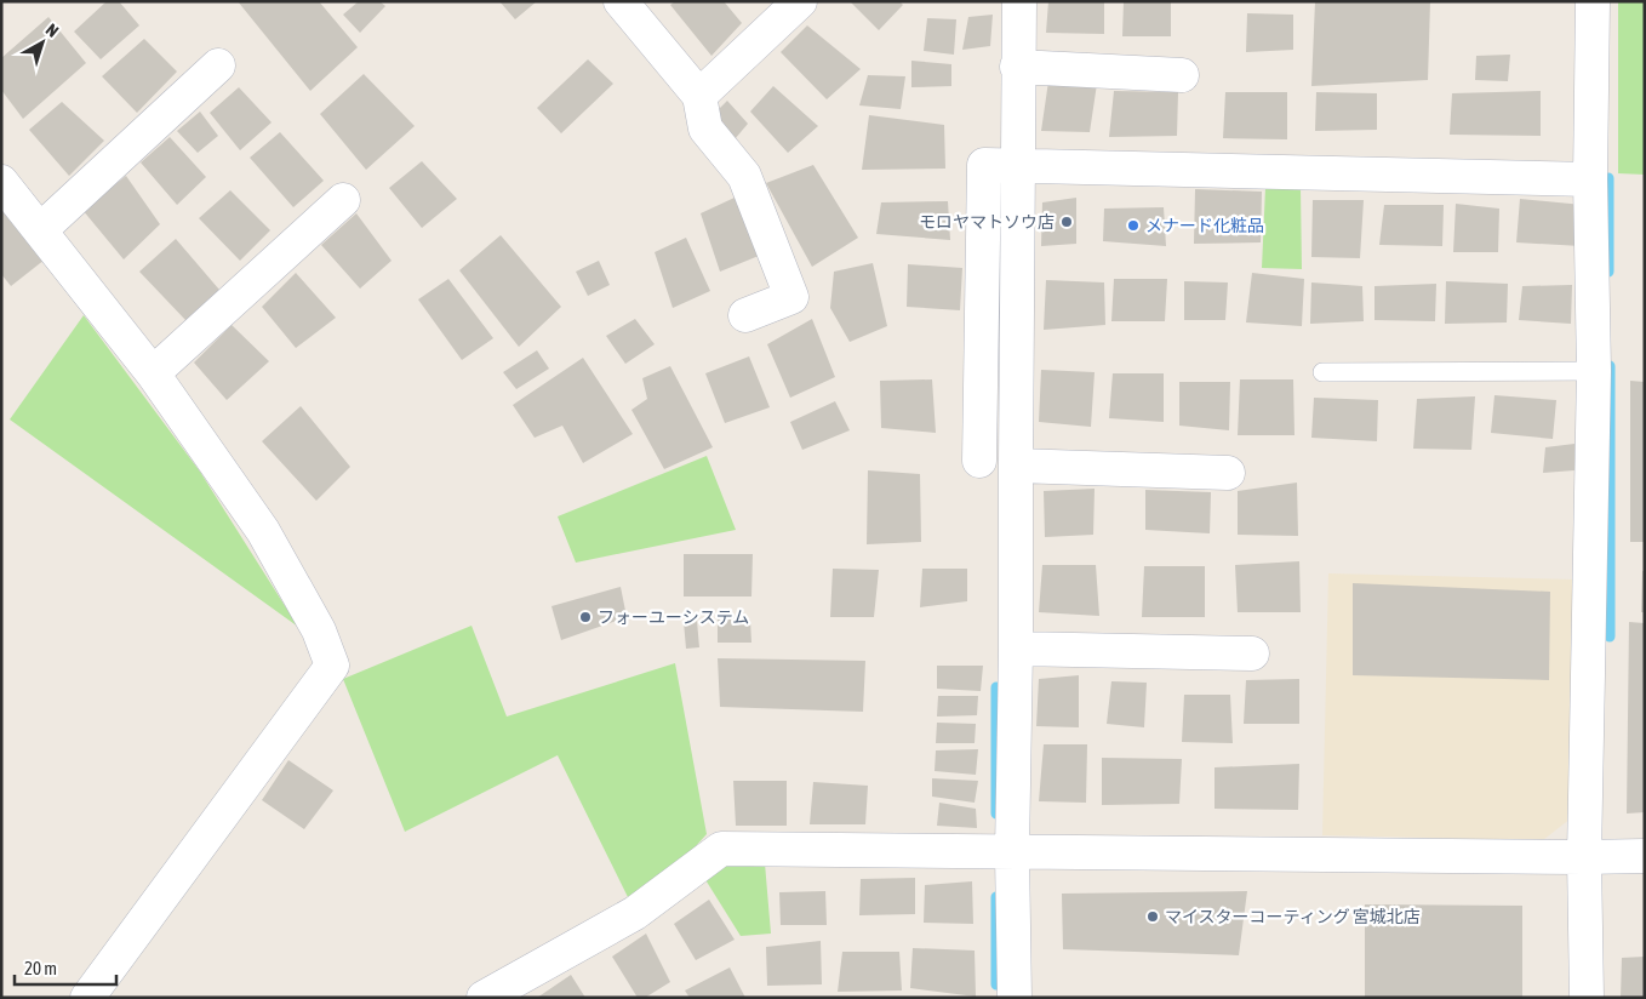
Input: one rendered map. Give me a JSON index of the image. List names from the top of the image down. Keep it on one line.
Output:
{"places":["モロヤマトソウ店","メナード化粧品","フォーユーシステム","マイスターコーティング 宮城北店"],"scale_bar":"20 m","north":"top right"}
